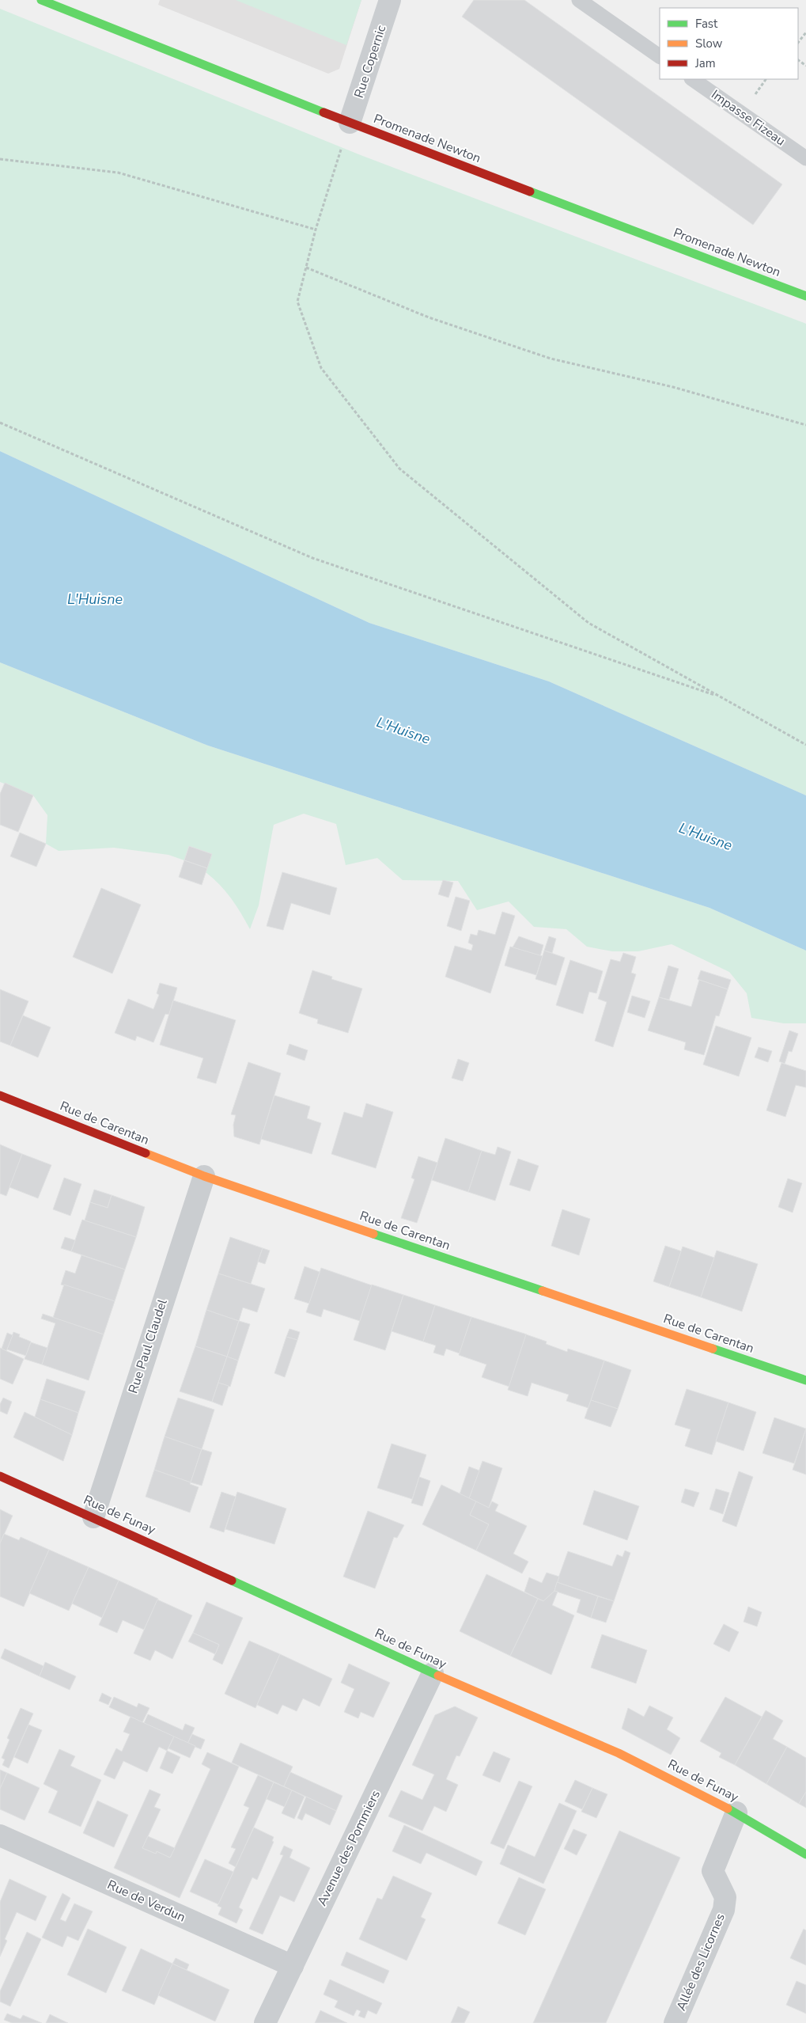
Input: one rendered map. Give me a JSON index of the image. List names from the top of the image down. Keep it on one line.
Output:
{"streets":{"street":["Rue Copernic","Promenade Newton","Rue de Carentan","Rue Paul Claudel","Rue de Funay","Avenue des Pommiers","Rue de Verdun","Allée des Licornes"],"lane":["Impasse Fizeau"]},"crossings":[["Rue Copernic","Promenade Newton"],["Rue de Carentan","Rue Paul Claudel"],["Rue Paul Claudel","Rue de Funay"],["Rue de Funay","Avenue des Pommiers"],["Rue de Funay","Allée des Licornes"],["Avenue des Pommiers","Rue de Verdun"]],"water":["L'Huisne"],"legend":["Fast","Slow","Jam"]}
